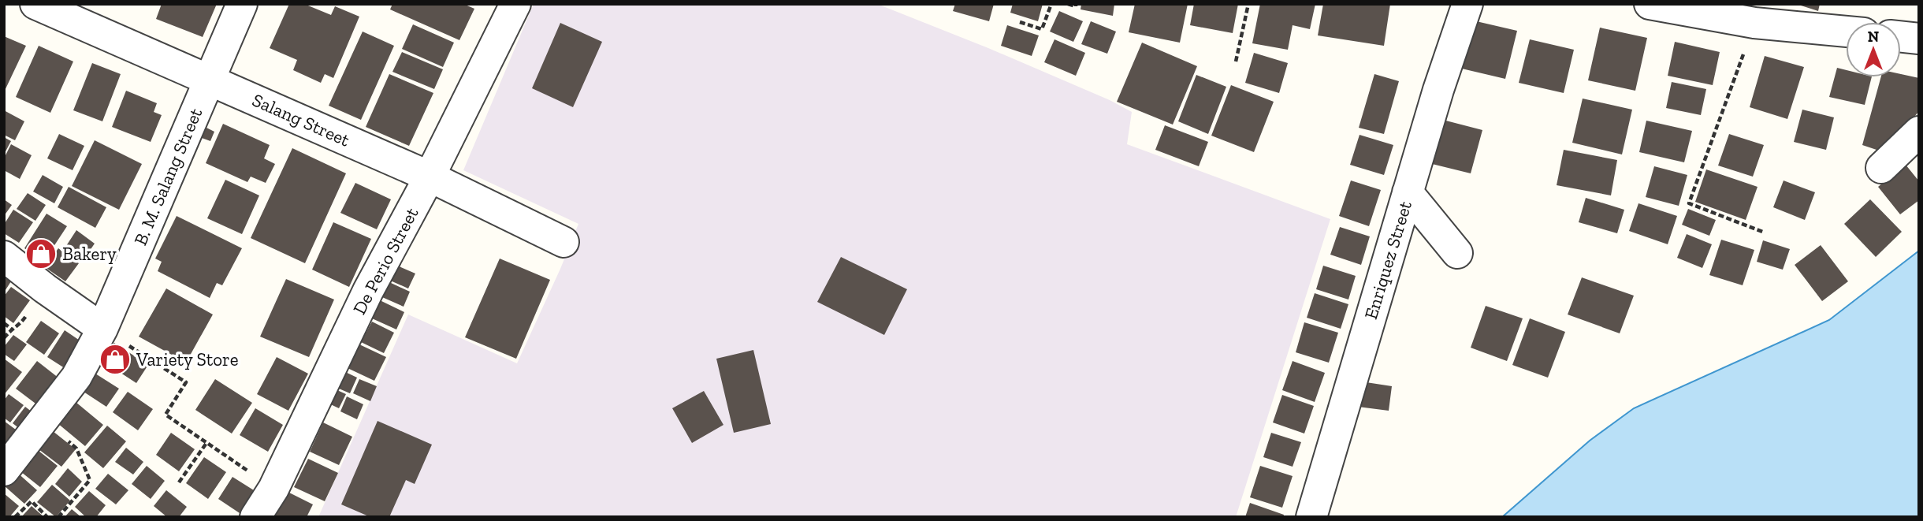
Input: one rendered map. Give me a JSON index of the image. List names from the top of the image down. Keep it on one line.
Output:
{"streets":{"street":["Salang Street","B. M. Salang Street","Enriquez Street","De Perio Street"]},"crossings":[["Salang Street","B. M. Salang Street"],["Salang Street","De Perio Street"]],"places":{"shop":["Bakery","Variety Store"]},"north":"top"}
